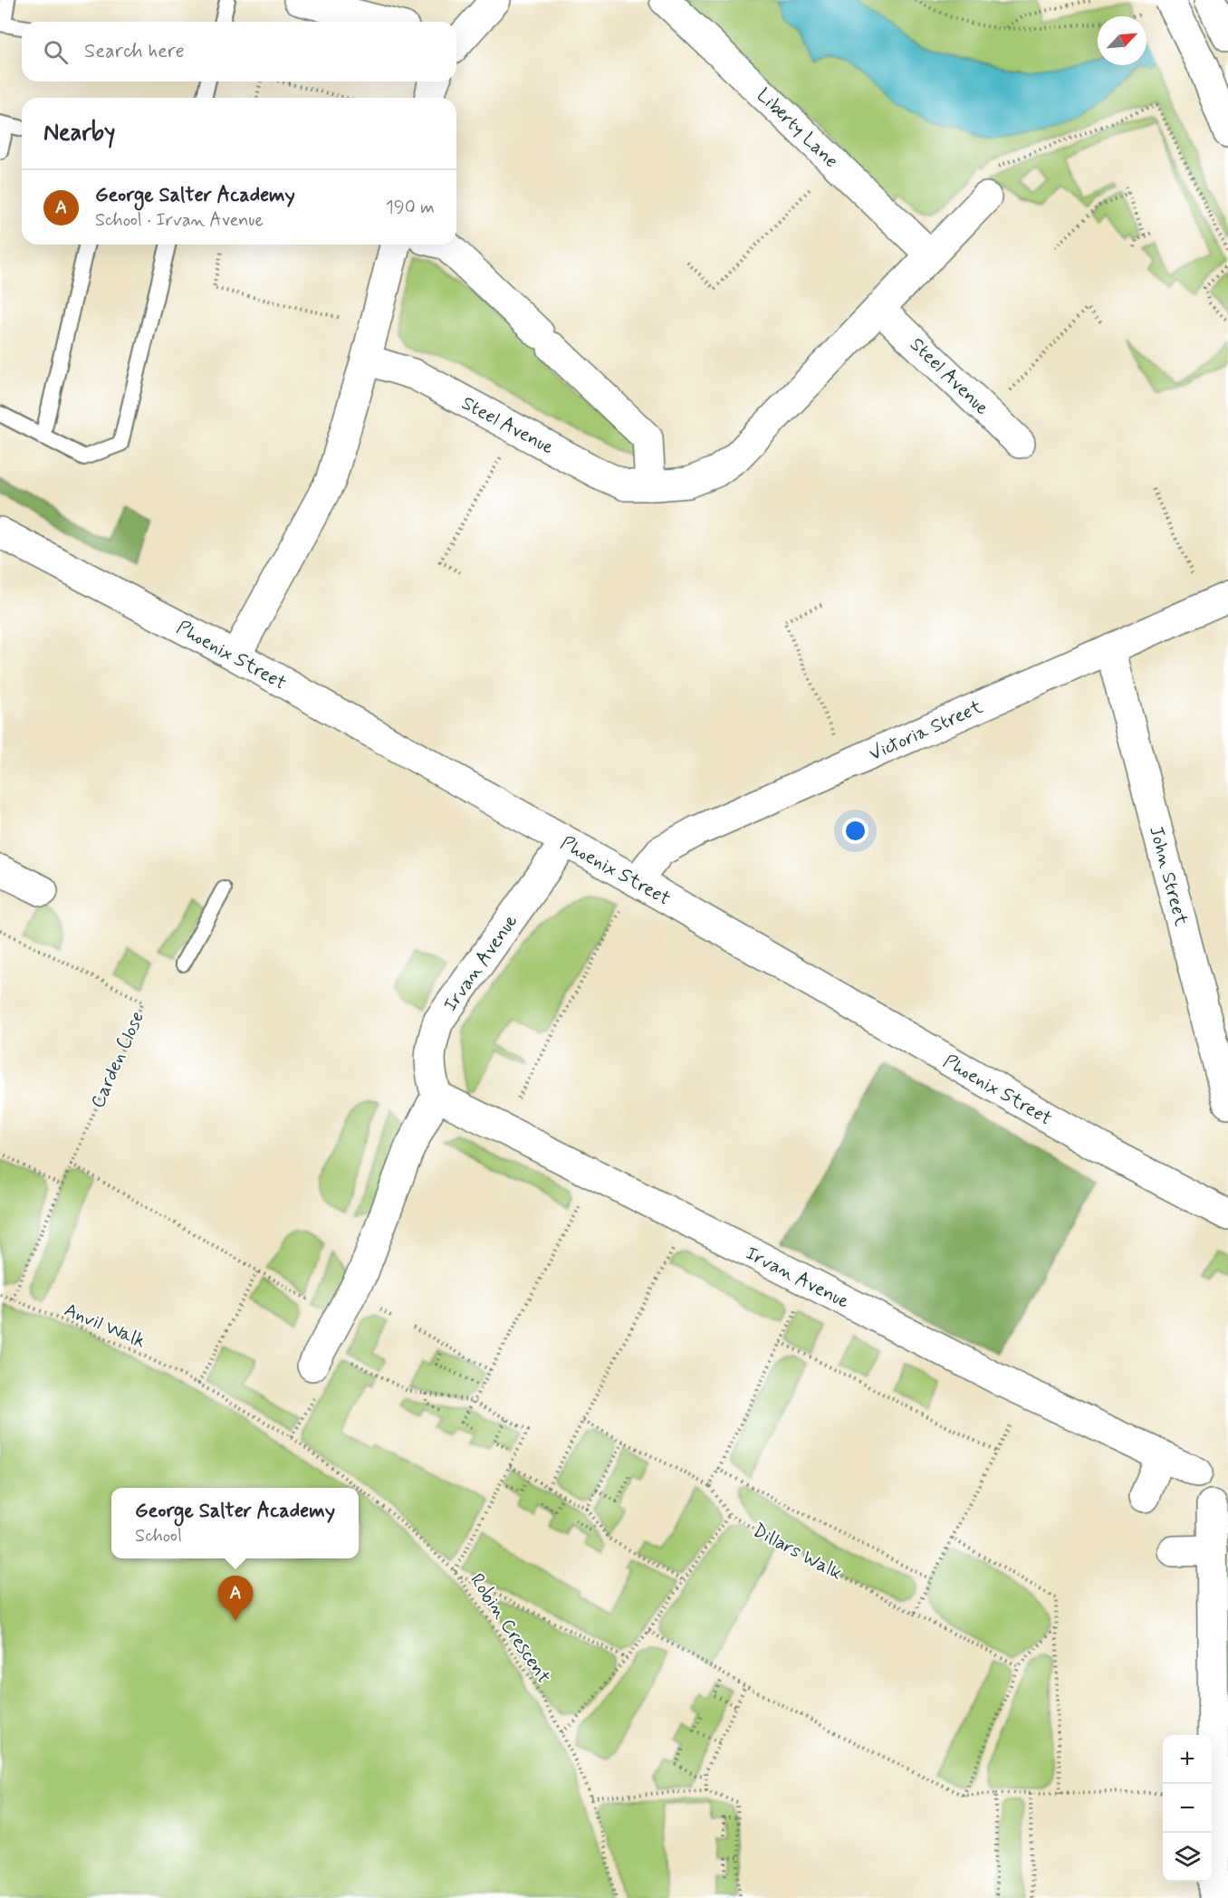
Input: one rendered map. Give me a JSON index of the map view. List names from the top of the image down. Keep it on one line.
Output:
{"streets":{"street":["Liberty Lane","Steel Avenue","Phoenix Street","Victoria Street","John Street","Irvan Avenue"],"path":["Carden Close","Anvil Walk","Dillars Walk","Robin Crescent"]},"crossings":[["Liberty Lane","Steel Avenue"],["Phoenix Street","Victoria Street"],["Phoenix Street","Irvan Avenue"],["Victoria Street","John Street"],["Carden Close","Anvil Walk"],["Anvil Walk","Robin Crescent"]],"north":"top right","page":{"search":"Search here","heading":"Nearby","list":[{"mark":"A","name":"George Salter Academy","note":"School · Irvan Avenue","value":"190 m"}],"popup":["George Salter Academy","School"],"pins":"A","map_buttons":["+","−"]}}
